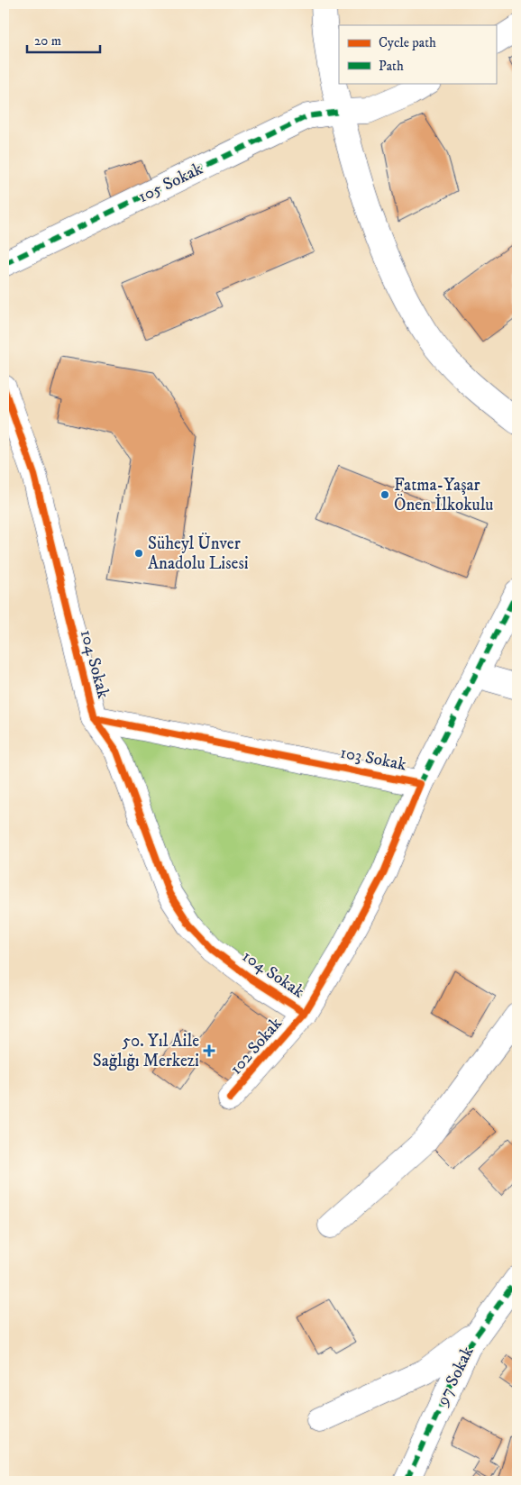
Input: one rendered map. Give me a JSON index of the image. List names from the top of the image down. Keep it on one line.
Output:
{"streets":{"street":["105 Sokak","104 Sokak","103 Sokak","102 Sokak","97 Sokak"]},"crossings":[["104 Sokak","103 Sokak"],["104 Sokak","102 Sokak"],["103 Sokak","102 Sokak"]],"places":{"other":["Fatma-Yaşar Önen İlkokulu","Süheyl Ünver Anadolu Lisesi"],"health":["50. Yıl Aile Sağlığı Merkezi"]},"legend":["Cycle path","Path"],"scale_bar":"20 m"}
